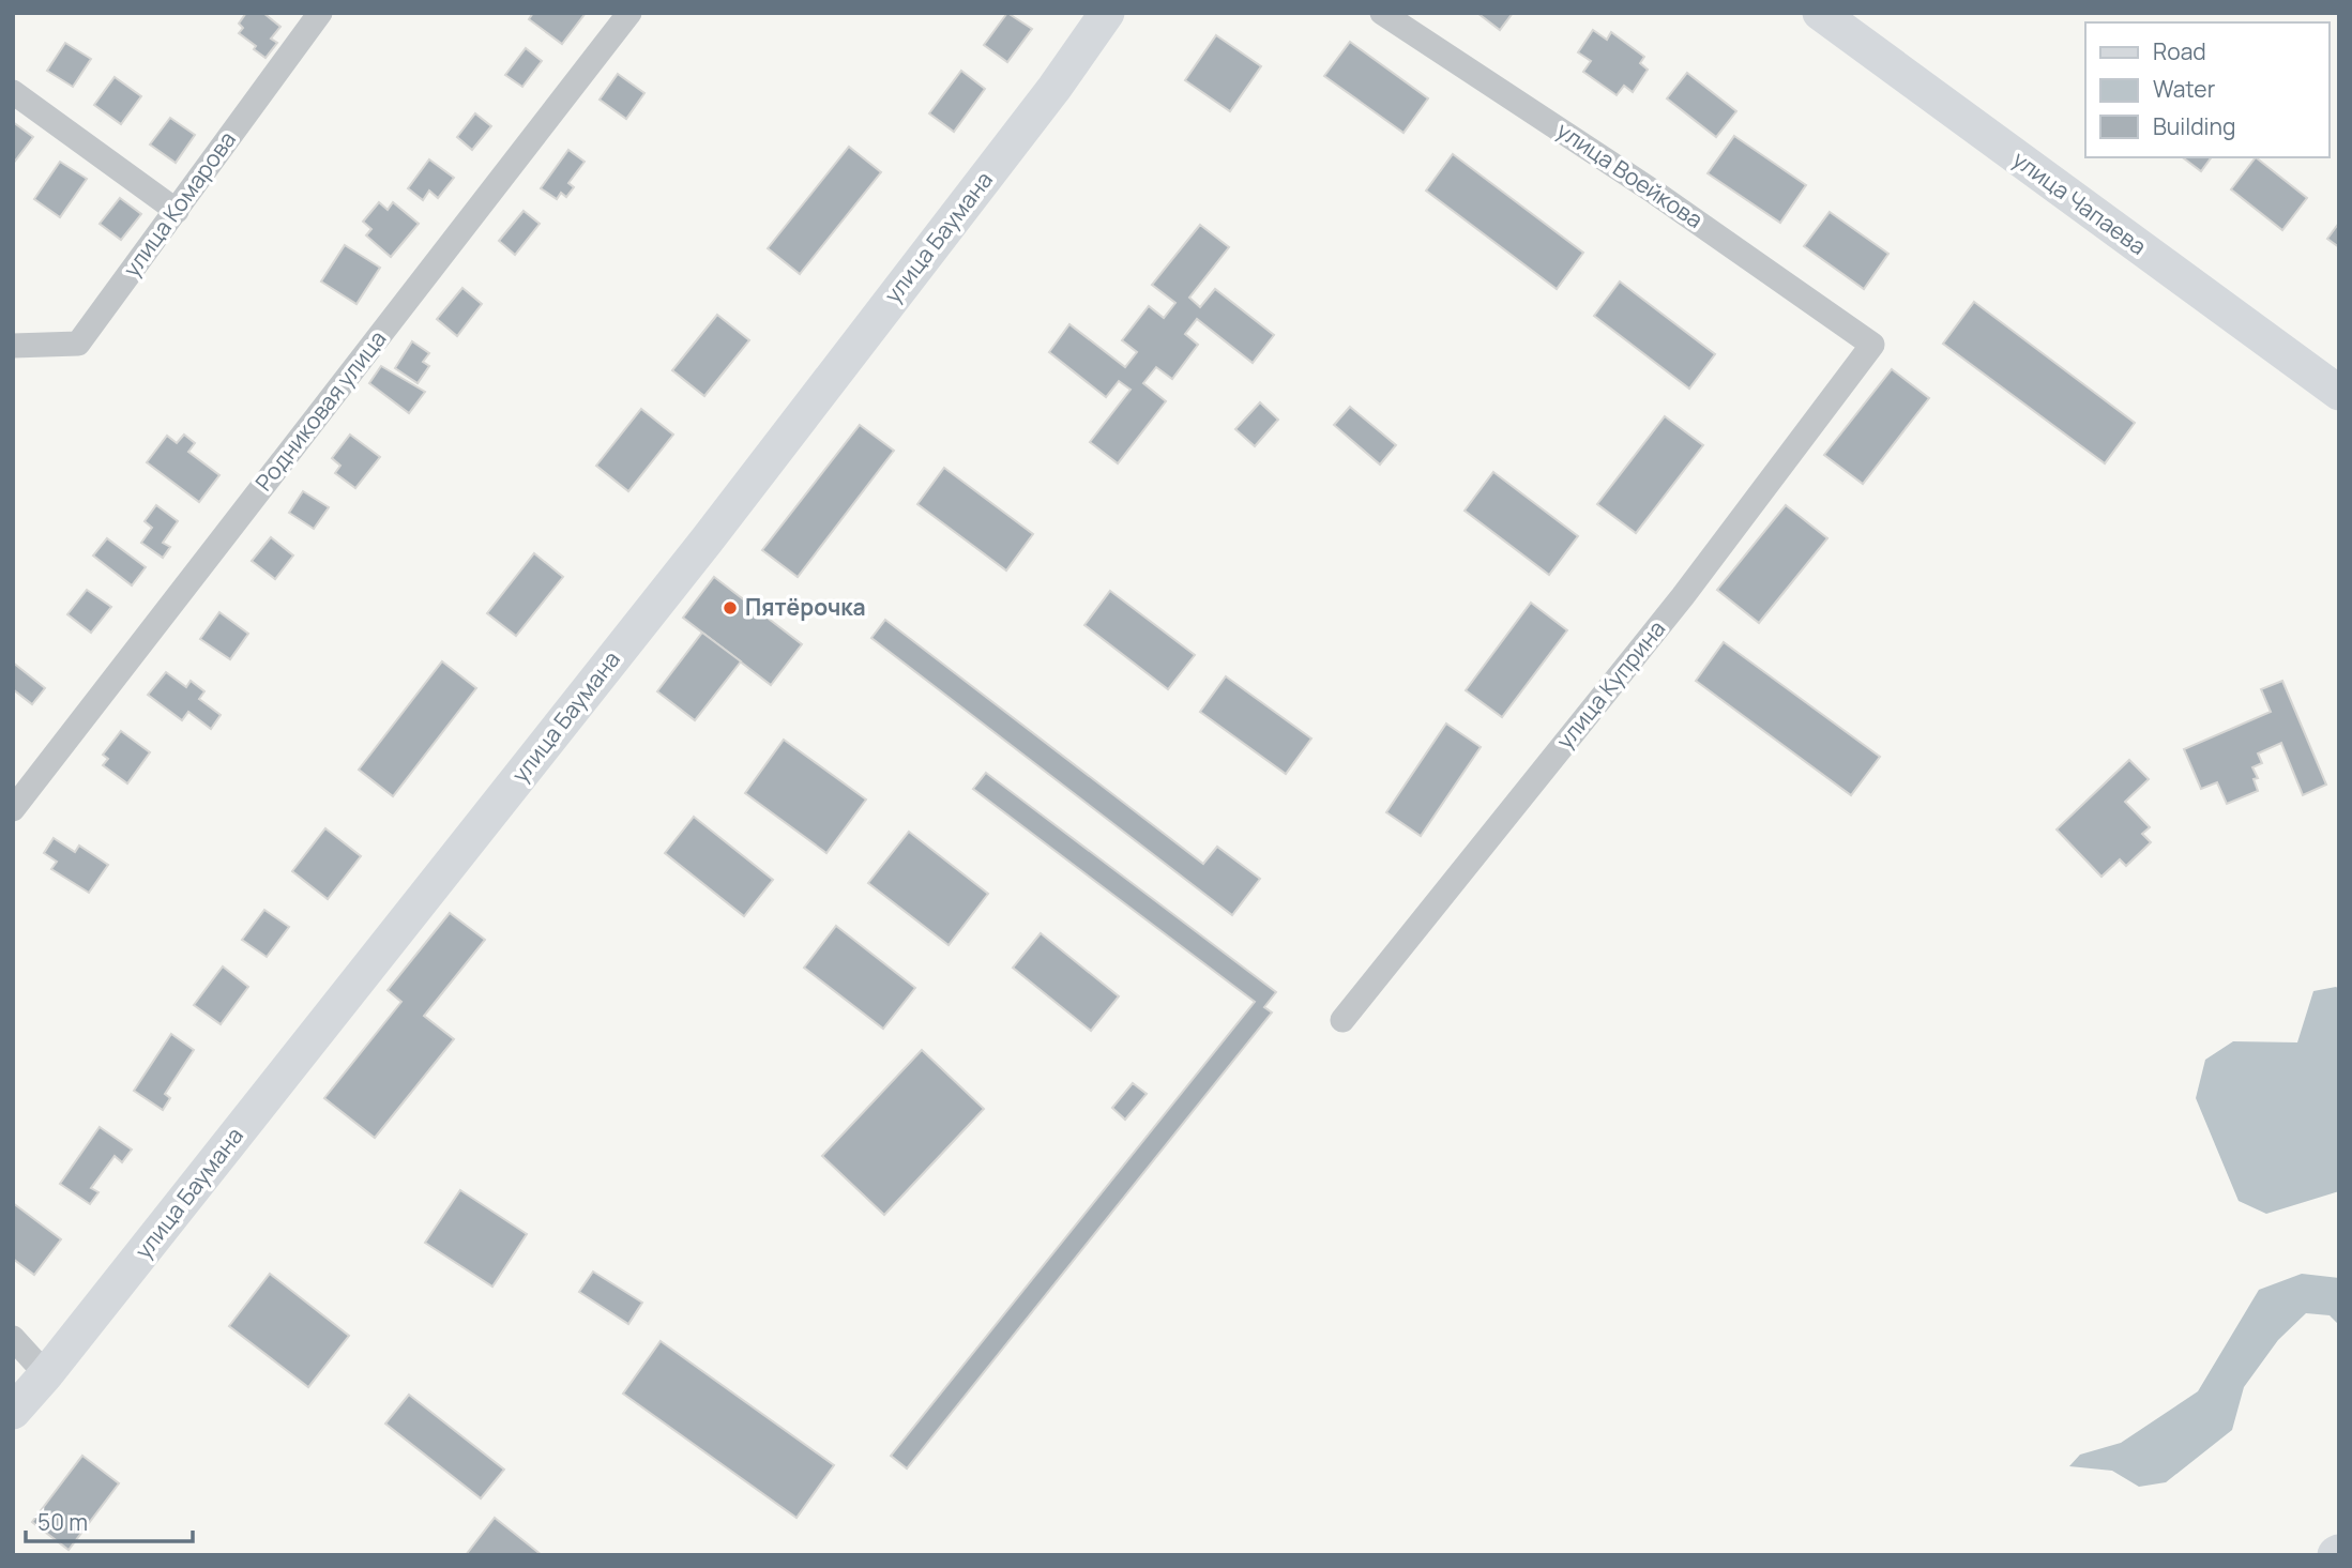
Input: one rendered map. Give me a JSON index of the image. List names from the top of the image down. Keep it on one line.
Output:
{"streets":{"street":["улица Воейкова","улица Чапаева","улица Комарова","улица Баумана","Родниковая улица","улица Куприна"]},"crossings":[["улица Воейкова","улица Куприна"]],"places":["Пятёрочка"],"legend":["Road","Water","Building"],"scale_bar":"50 m"}
